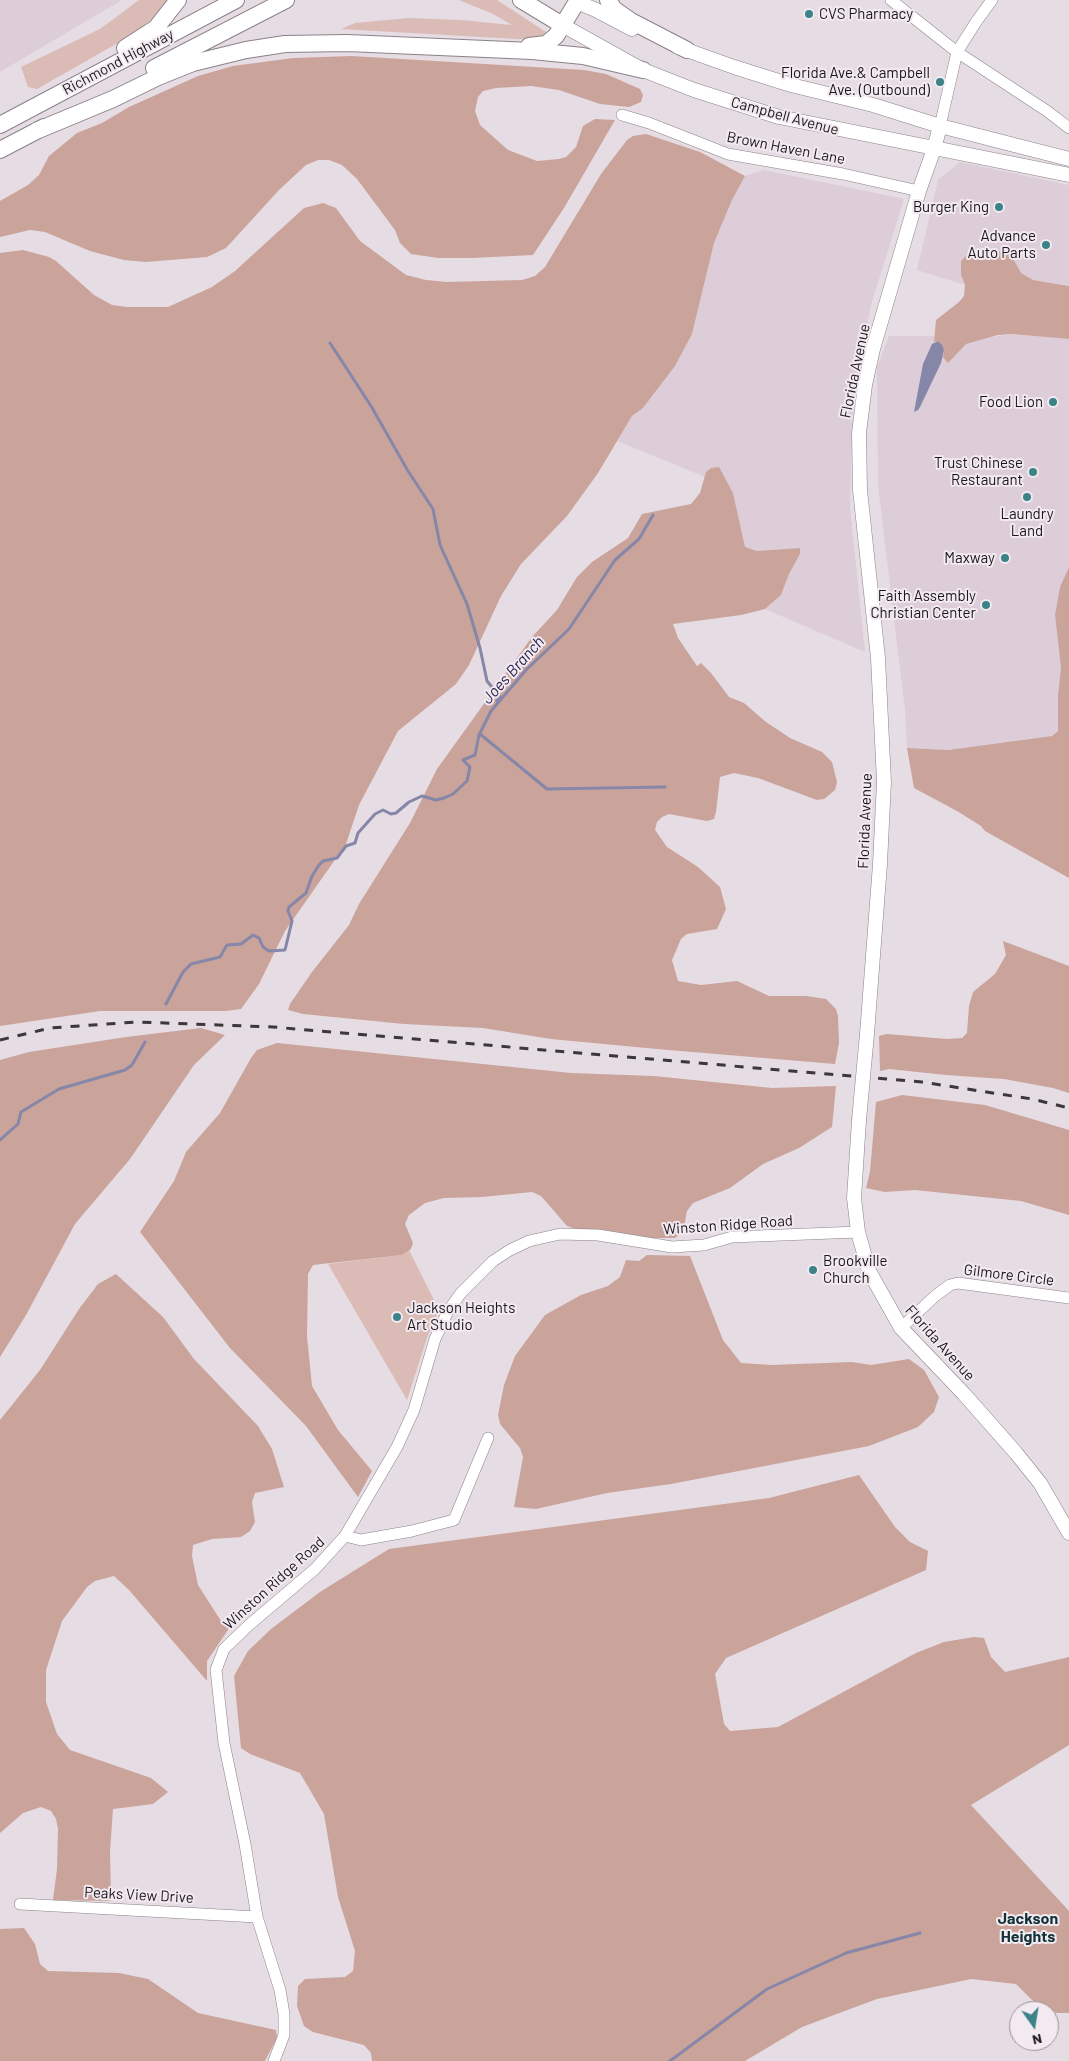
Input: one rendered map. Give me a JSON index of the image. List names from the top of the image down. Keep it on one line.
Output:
{"streets":{"highway":["Richmond Highway","Campbell Avenue"],"main road":["Florida Avenue"],"street":["Brown Haven Lane","Winston Ridge Road","Gilmore Circle","Peaks View Drive"]},"crossings":[["Campbell Avenue","Florida Avenue"],["Brown Haven Lane","Florida Avenue"],["Florida Avenue","Winston Ridge Road"],["Florida Avenue","Gilmore Circle"],["Winston Ridge Road","Peaks View Drive"]],"districts":["Jackson Heights"],"water":["Joes Branch"],"places":["CVS Pharmacy","Florida Ave.& Campbell Ave. (Outbound)","Burger King","Advance Auto Parts","Food Lion","Trust Chinese Restaurant","Laundry Land","Maxway","Faith Assembly Christian Center","Brookville Church","Jackson Heights Art Studio"],"north":"bottom"}
